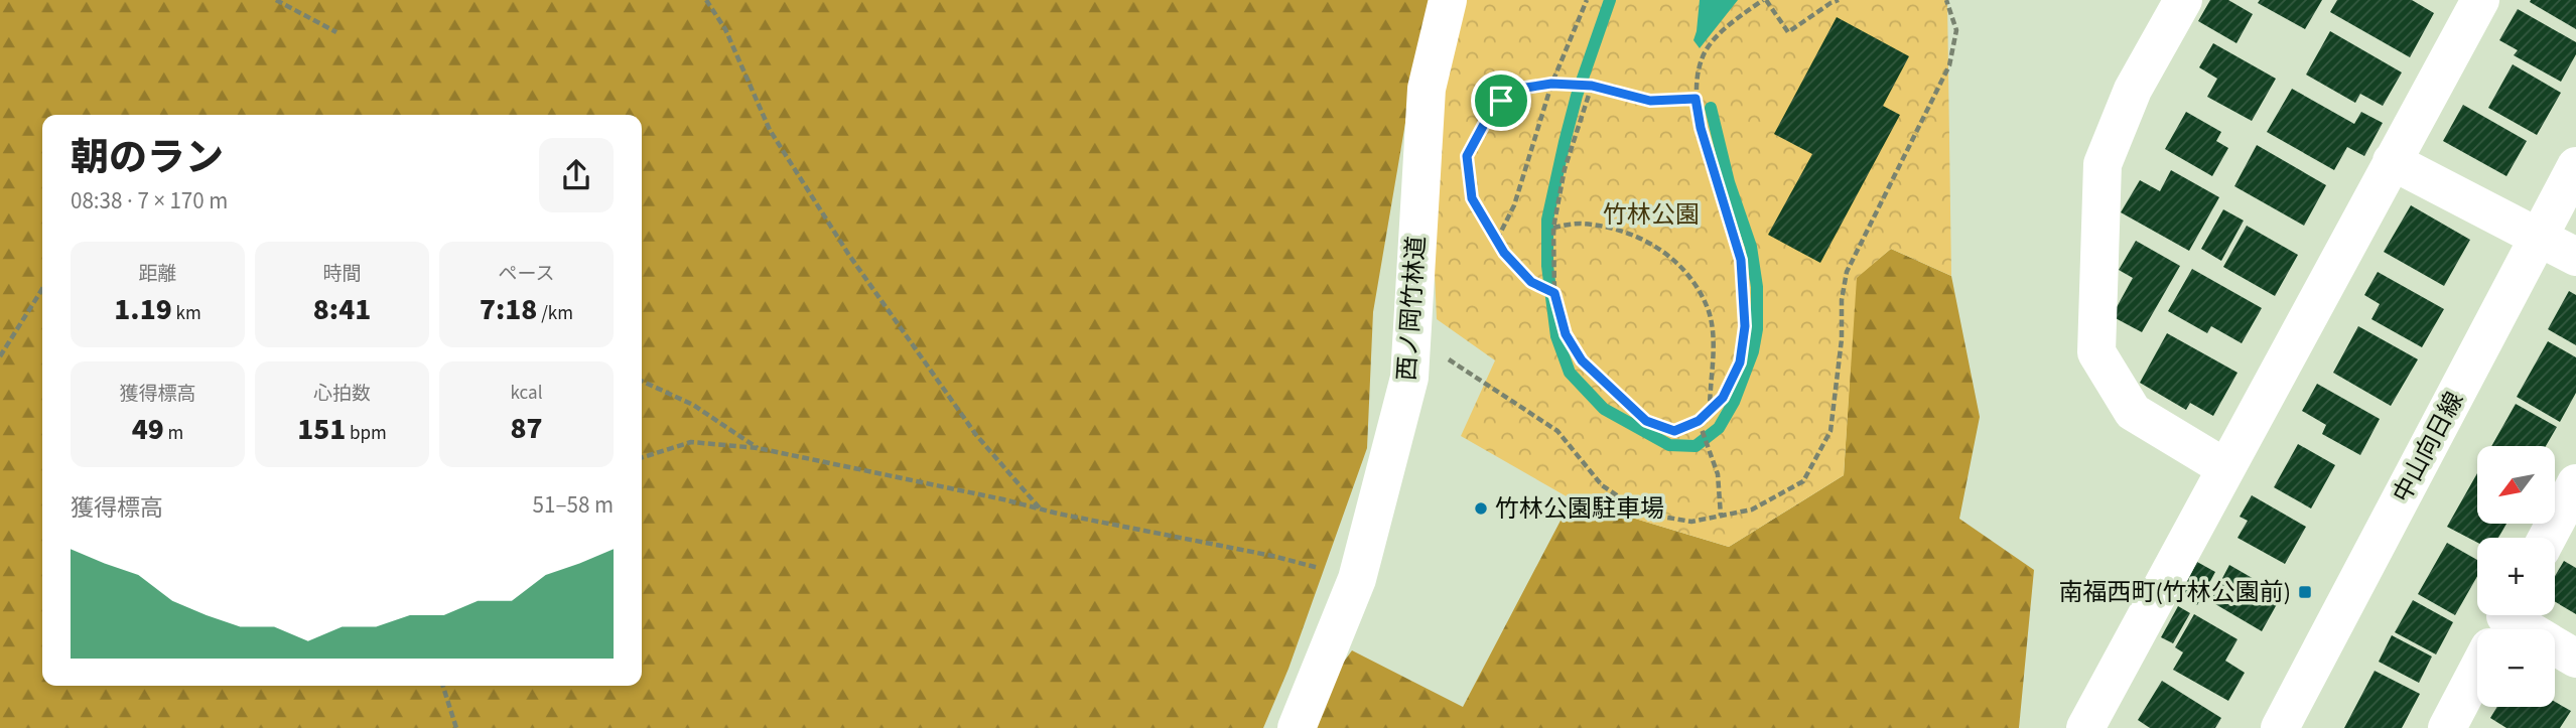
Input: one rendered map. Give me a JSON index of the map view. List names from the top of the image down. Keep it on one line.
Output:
{"streets":{"street":["西ノ岡竹林道","中山向日線"]},"parks":["竹林公園"],"places":{"other":["竹林公園駐車場"],"transit":["南福西町(竹林公園前)"]},"north":"bottom left","page":{"heading":["朝のラン","08:38 · 7 × 170 m"],"stats":[["距離","1.19 km"],["時間","8:41"],["ペース","7:18 /km"],["獲得標高","49 m"],["心拍数","151 bpm"],["kcal","87"]],"map_buttons":["+","−"],"chart":["獲得標高","51–58 m"]}}
